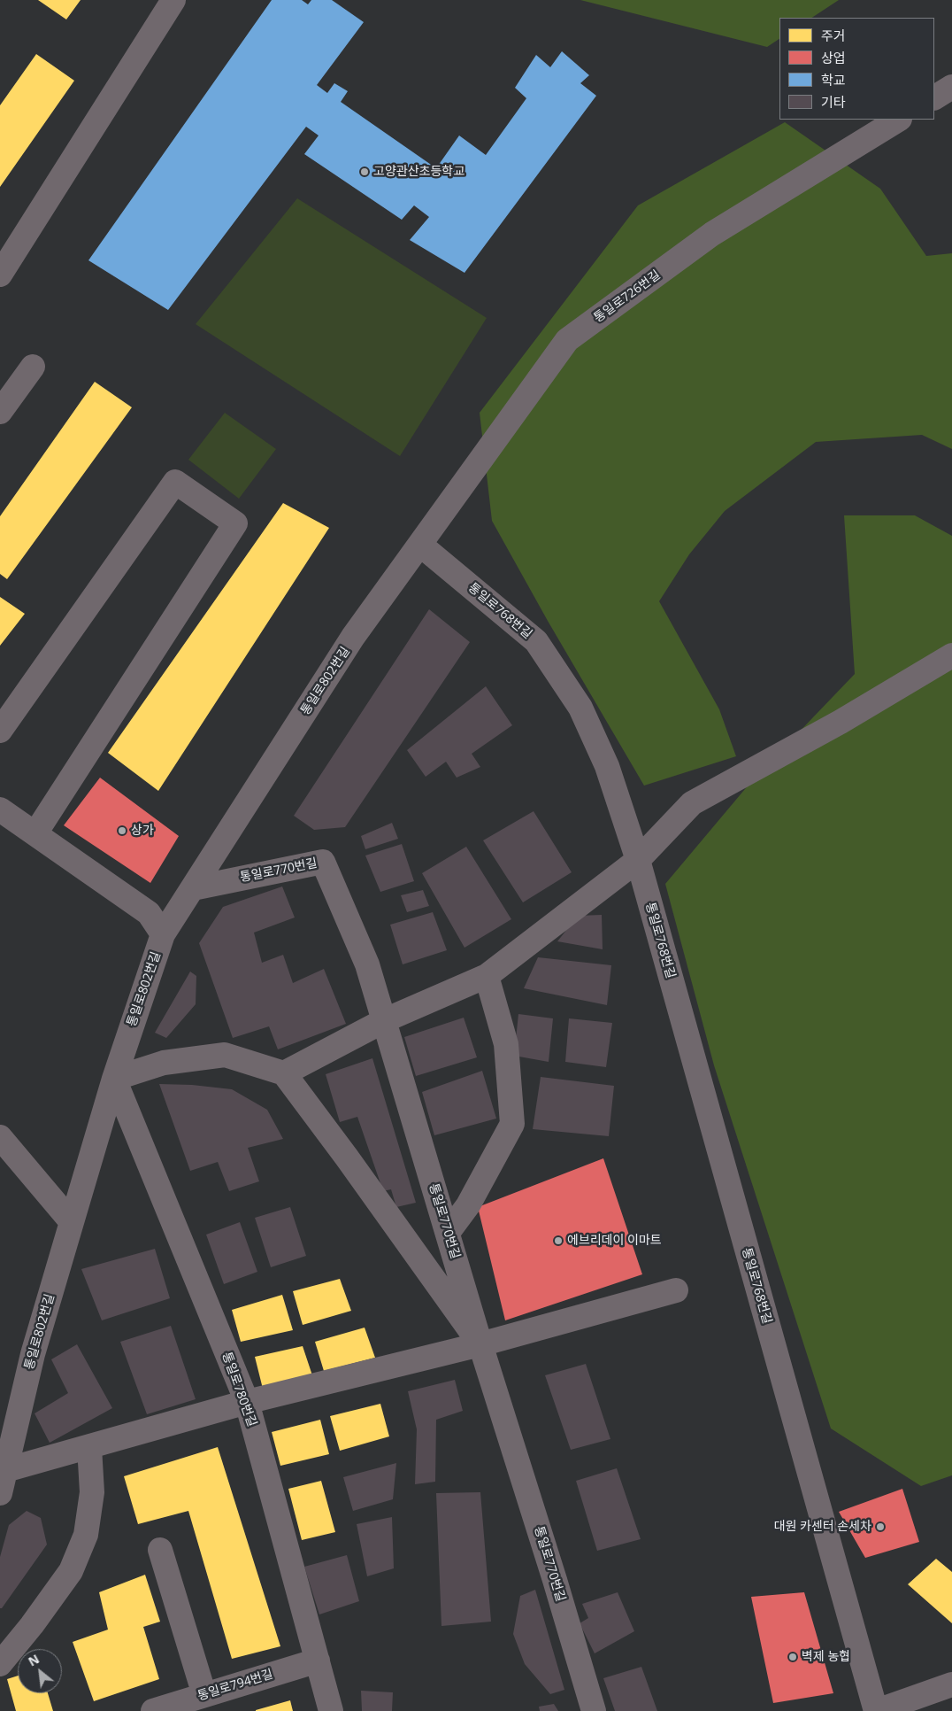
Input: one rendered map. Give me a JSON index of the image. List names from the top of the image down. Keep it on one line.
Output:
{"streets":{"street":["통일로726번길","통일로768번길","통일로802번길","통일로770번길","통일로780번길","통일로794번길"]},"crossings":[["통일로726번길","통일로768번길"],["통일로726번길","통일로802번길"],["통일로768번길","통일로802번길"],["통일로802번길","통일로770번길"],["통일로802번길","통일로780번길"],["통일로780번길","통일로794번길"]],"places":["고양관산초등학교","상가","에브리데이 이마트","대원 카센터 손세차","벽제 농협"],"legend":["주거","상업","학교","기타"],"north":"top left"}
